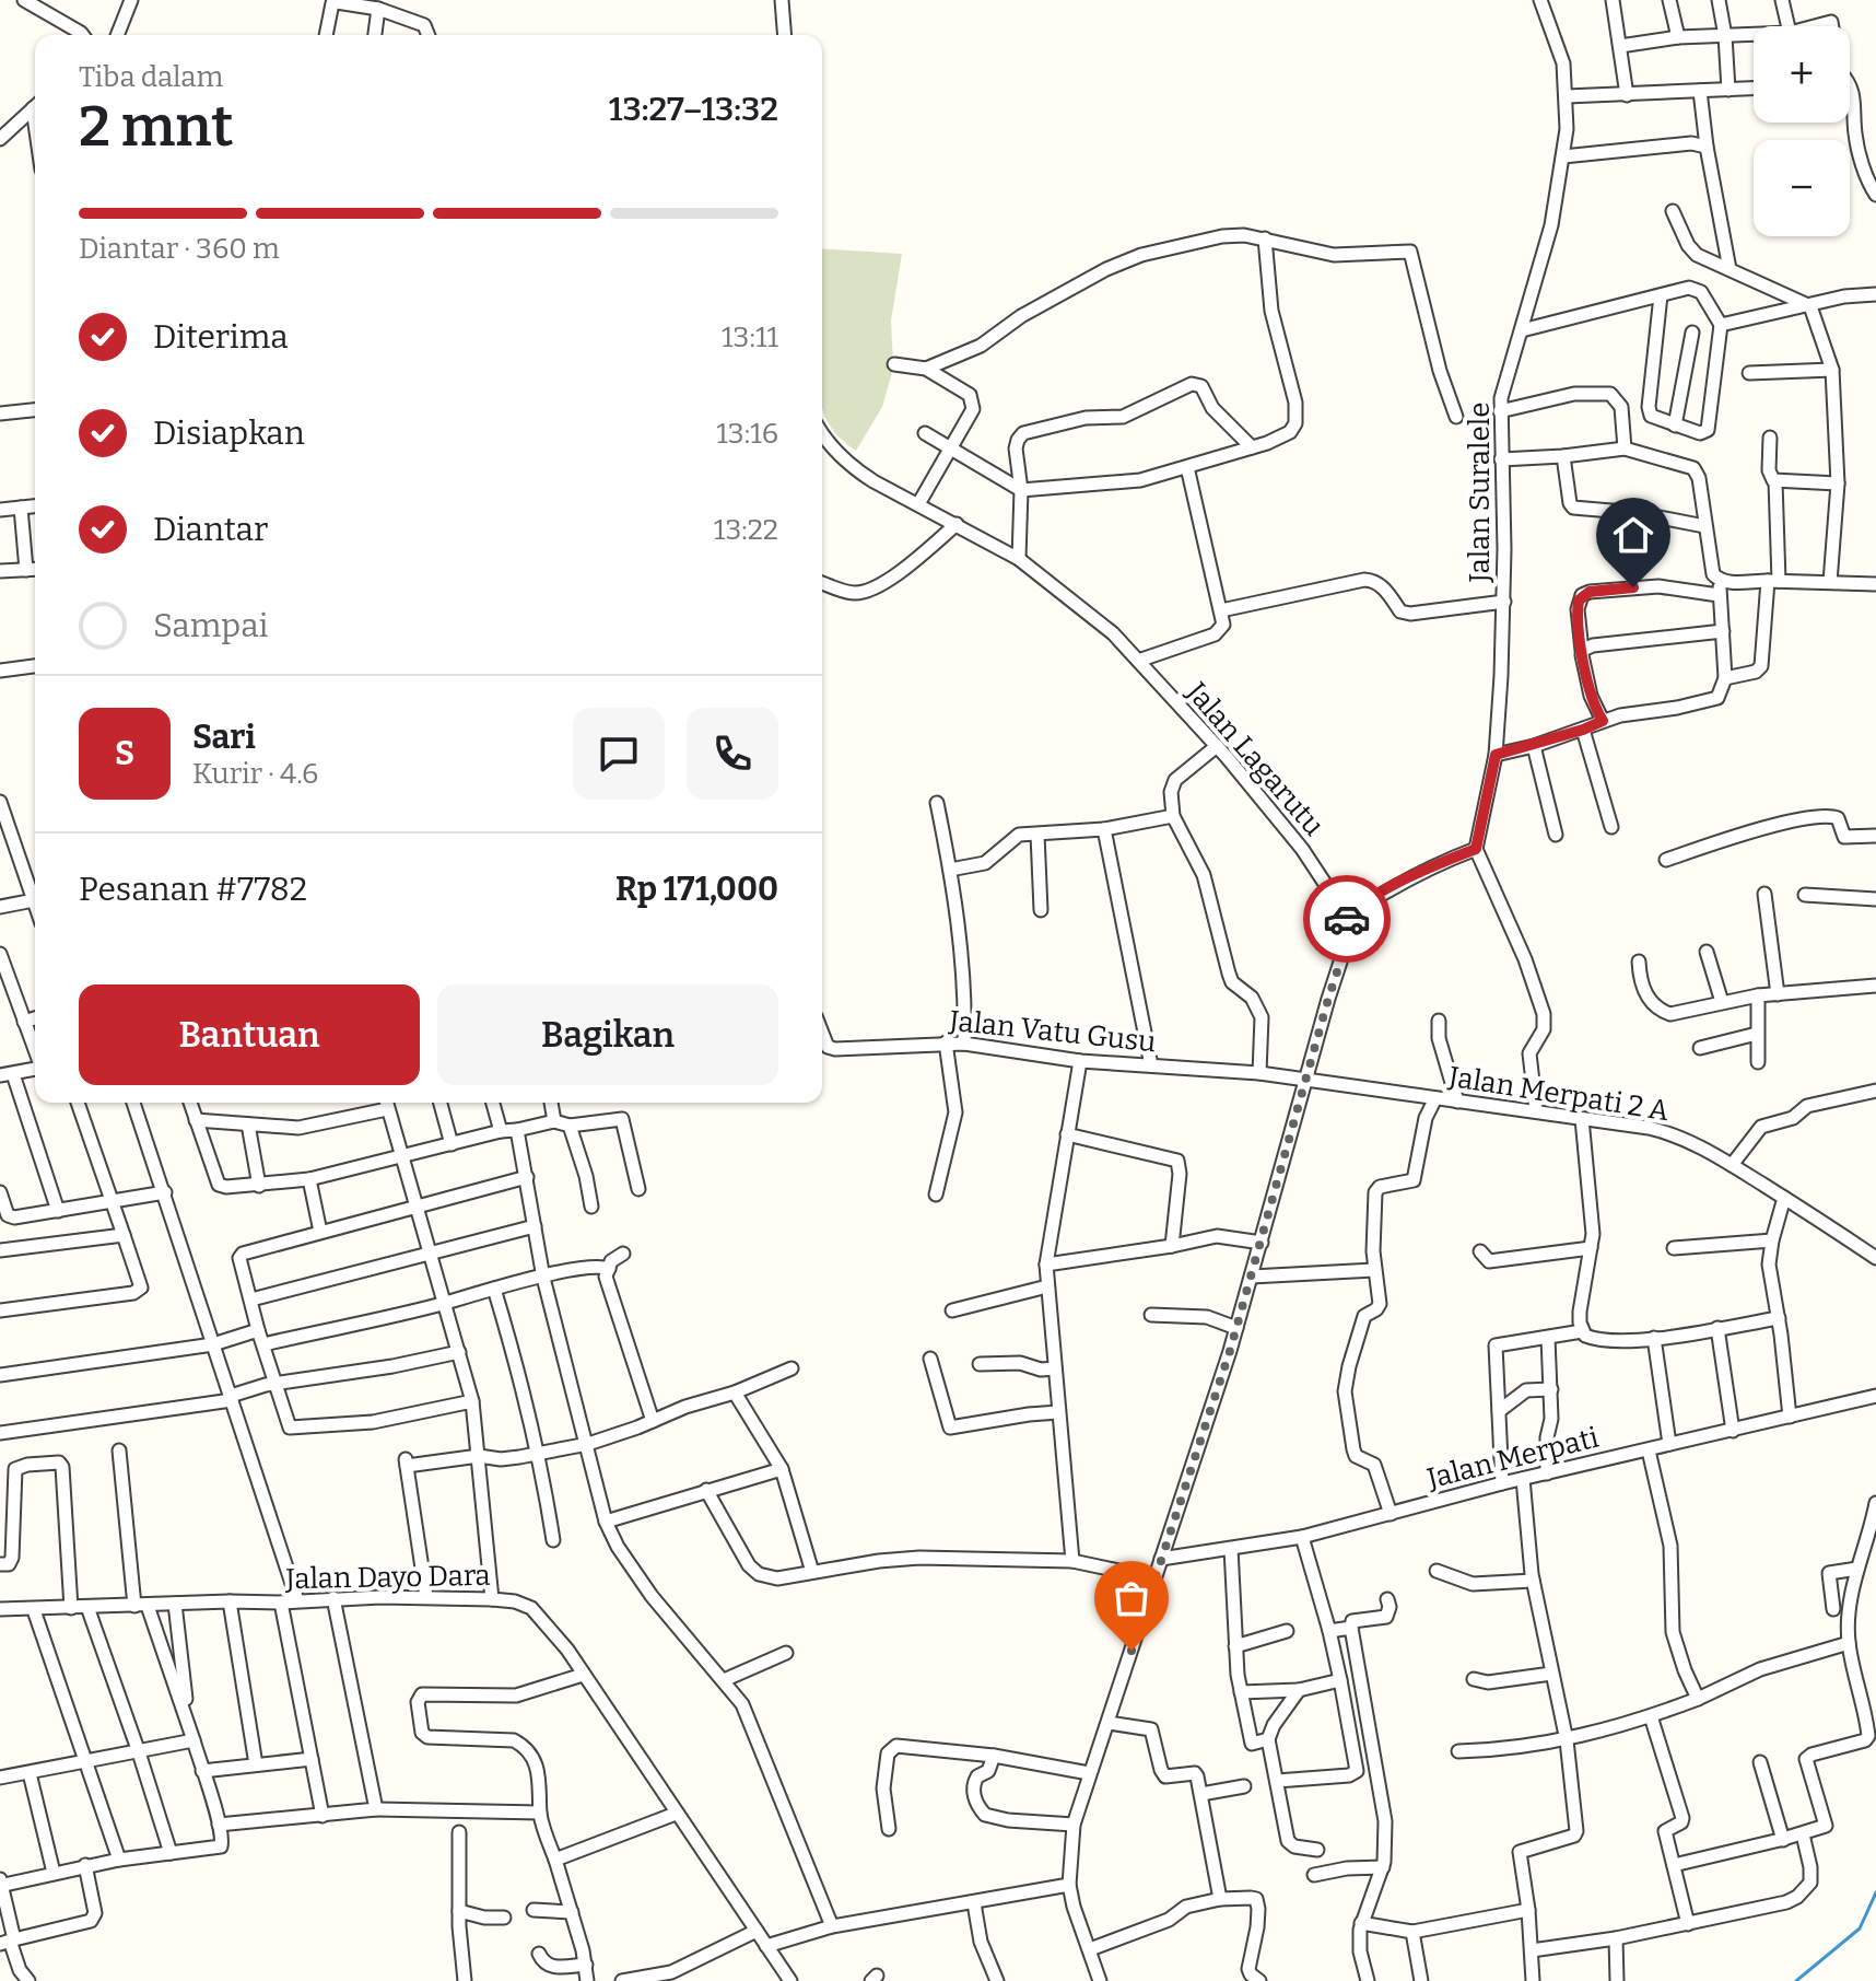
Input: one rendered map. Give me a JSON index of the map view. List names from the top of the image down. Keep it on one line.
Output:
{"streets":{"street":["Jalan Suralele","Jalan Lagarutu","Jalan Vatu Gusu","Jalan Merpati 2 A","Jalan Merpati","Jalan Dayo Dara"]},"crossings":[["Jalan Vatu Gusu","Jalan Merpati 2 A"]],"page":{"map_buttons":["+","−"],"heading":["2 mnt","Tiba dalam","13:27–13:32"],"panel":["Sari","Kurir · 4.6","Pesanan #7782","Rp 171,000"],"bar":"Diantar · 360 m","list":[["Diterima","13:11"],["Disiapkan","13:16"],["Diantar","13:22"],"Sampai"],"round":"S","buttons":["Bantuan","Bagikan"]}}
